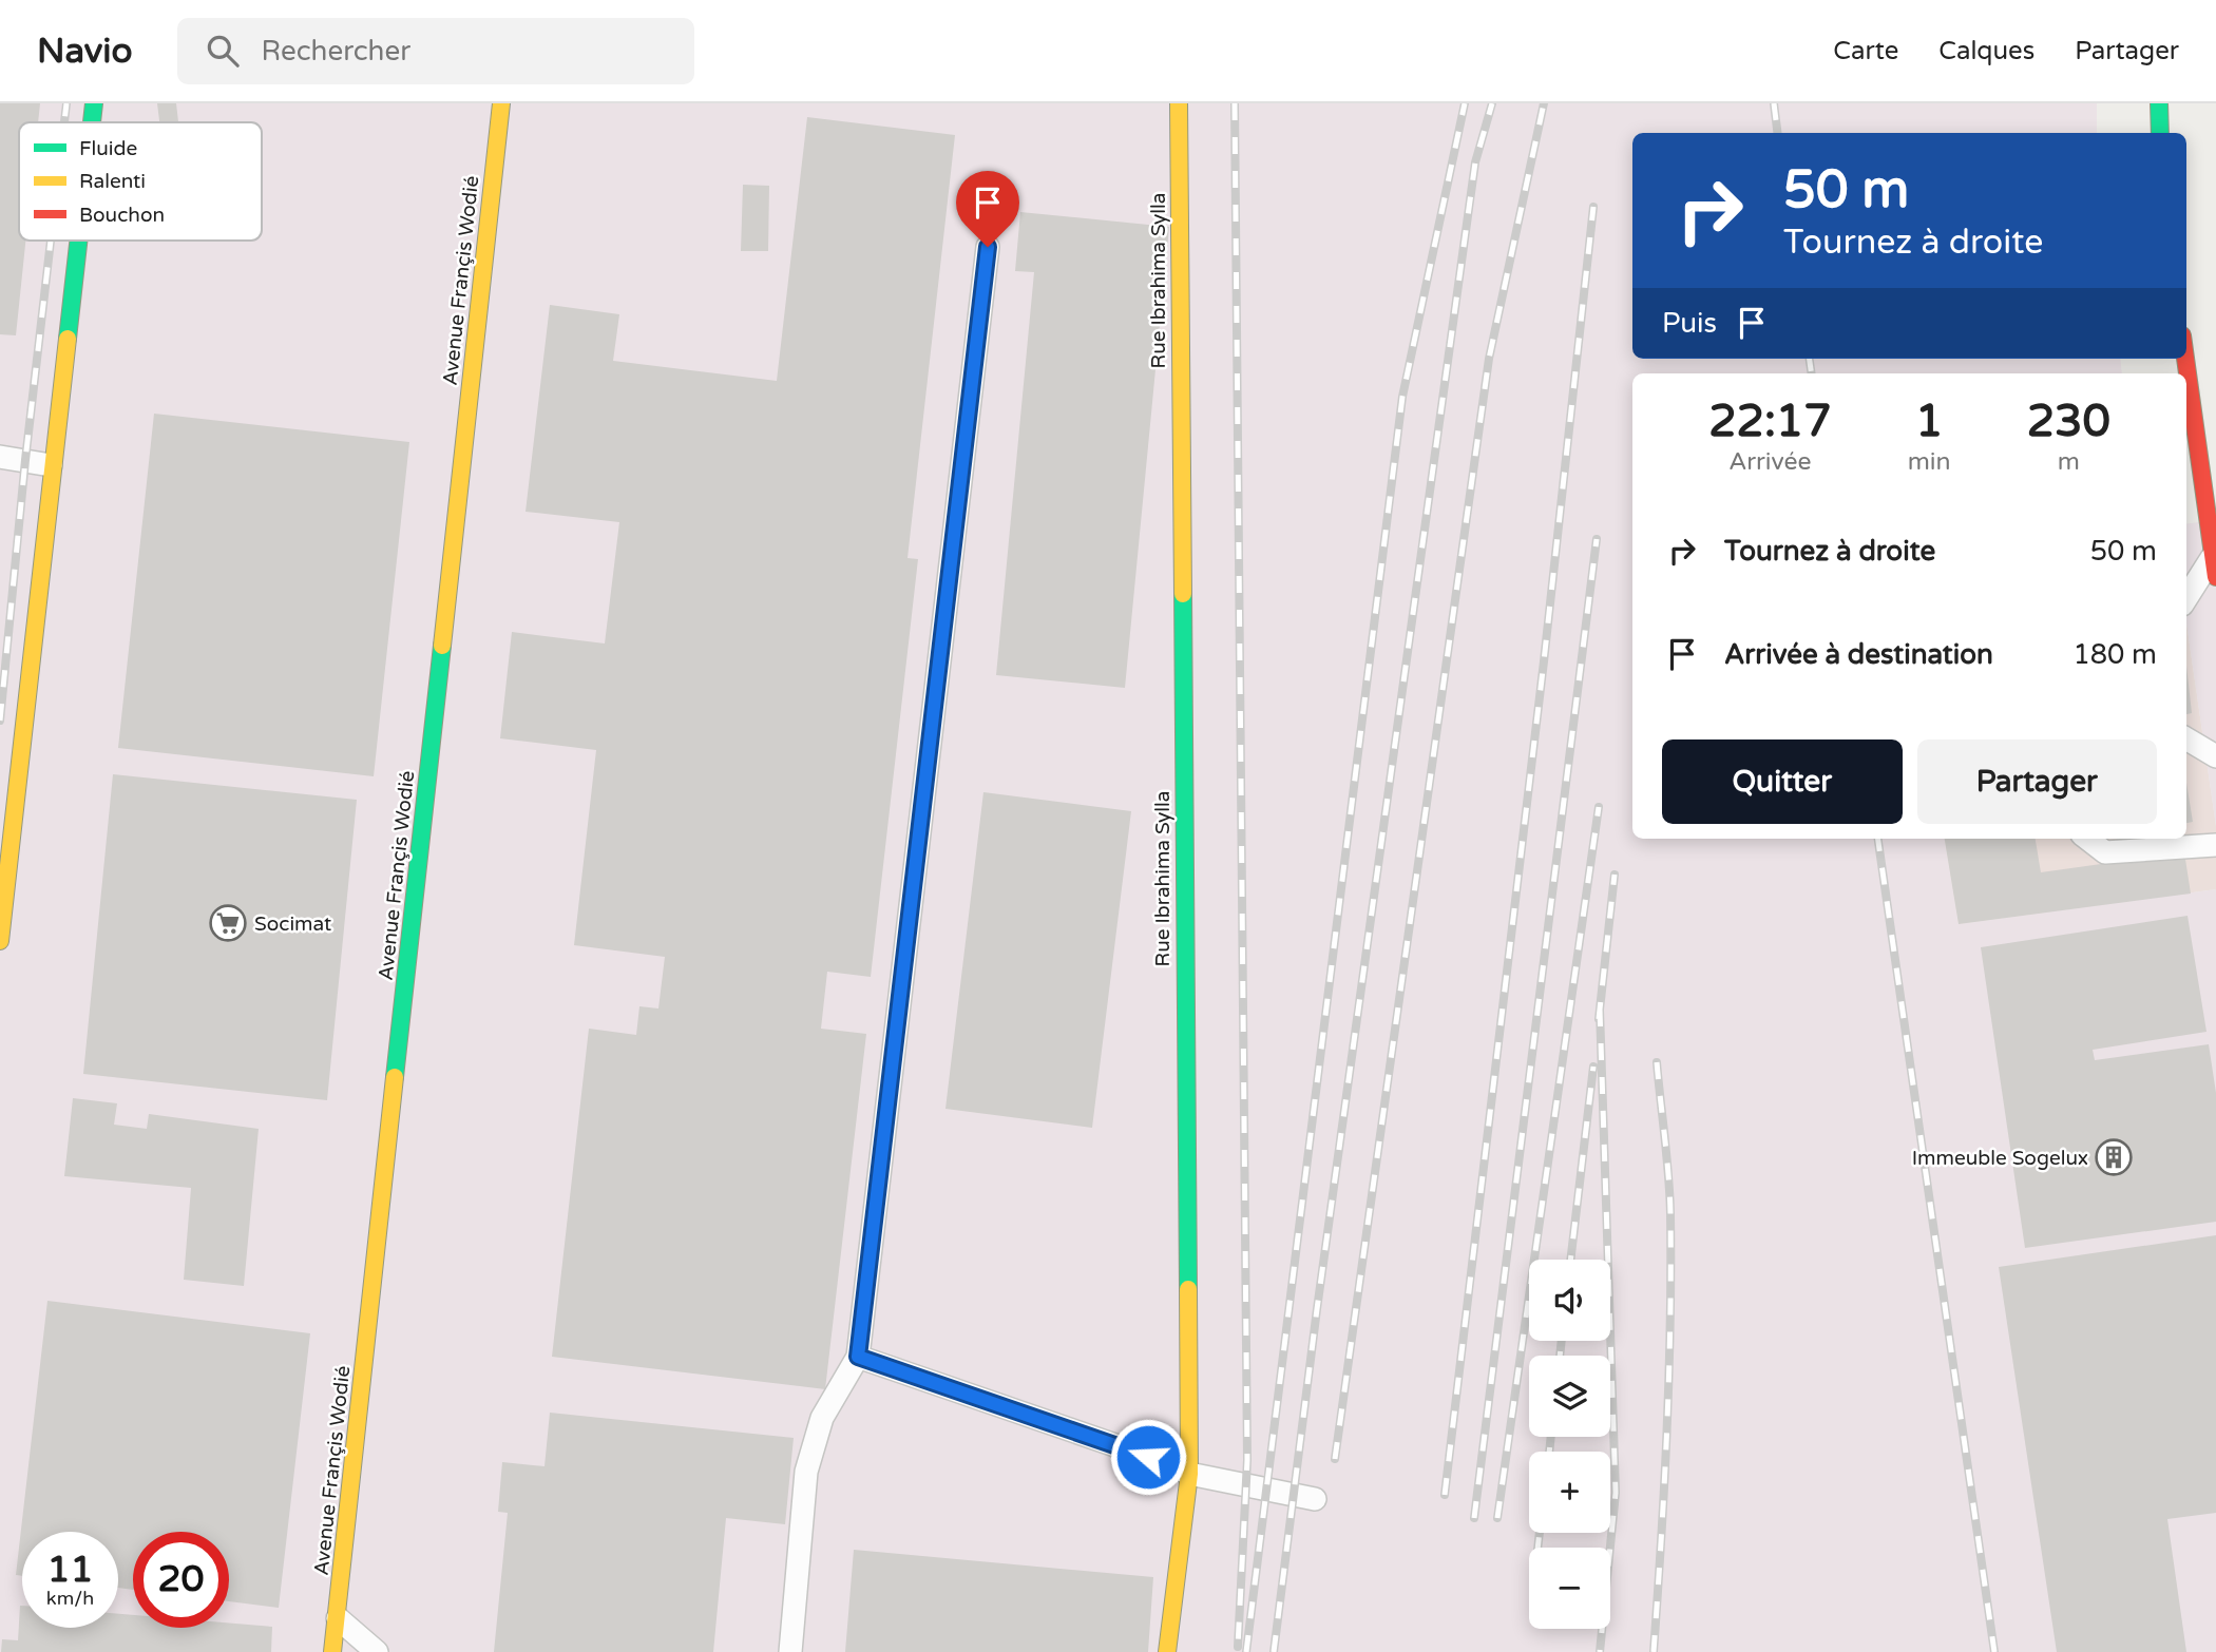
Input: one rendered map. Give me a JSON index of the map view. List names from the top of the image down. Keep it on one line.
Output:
{"streets":{"street":["Avenue Françis Wodié","Rue Ibrahima Sylla"]},"places":{"supermarket":["Socimat"],"building":["Immeuble Sogelux"]},"legend":["Fluide","Ralenti","Bouchon"],"page":{"header":"Navio","search":"Rechercher","nav":["Carte","Calques","Partager"],"turn":["50 m","Tournez à droite"],"then":"Puis","eta":["22:17","Arrivée","1","min","230","m"],"list":[{"name":"Tournez à droite","value":"50 m"},{"name":"Arrivée à destination","value":"180 m"}],"buttons":["Quitter","Partager"],"map_buttons":["+","−"],"speed":"11 km/h","limit":"20"}}
